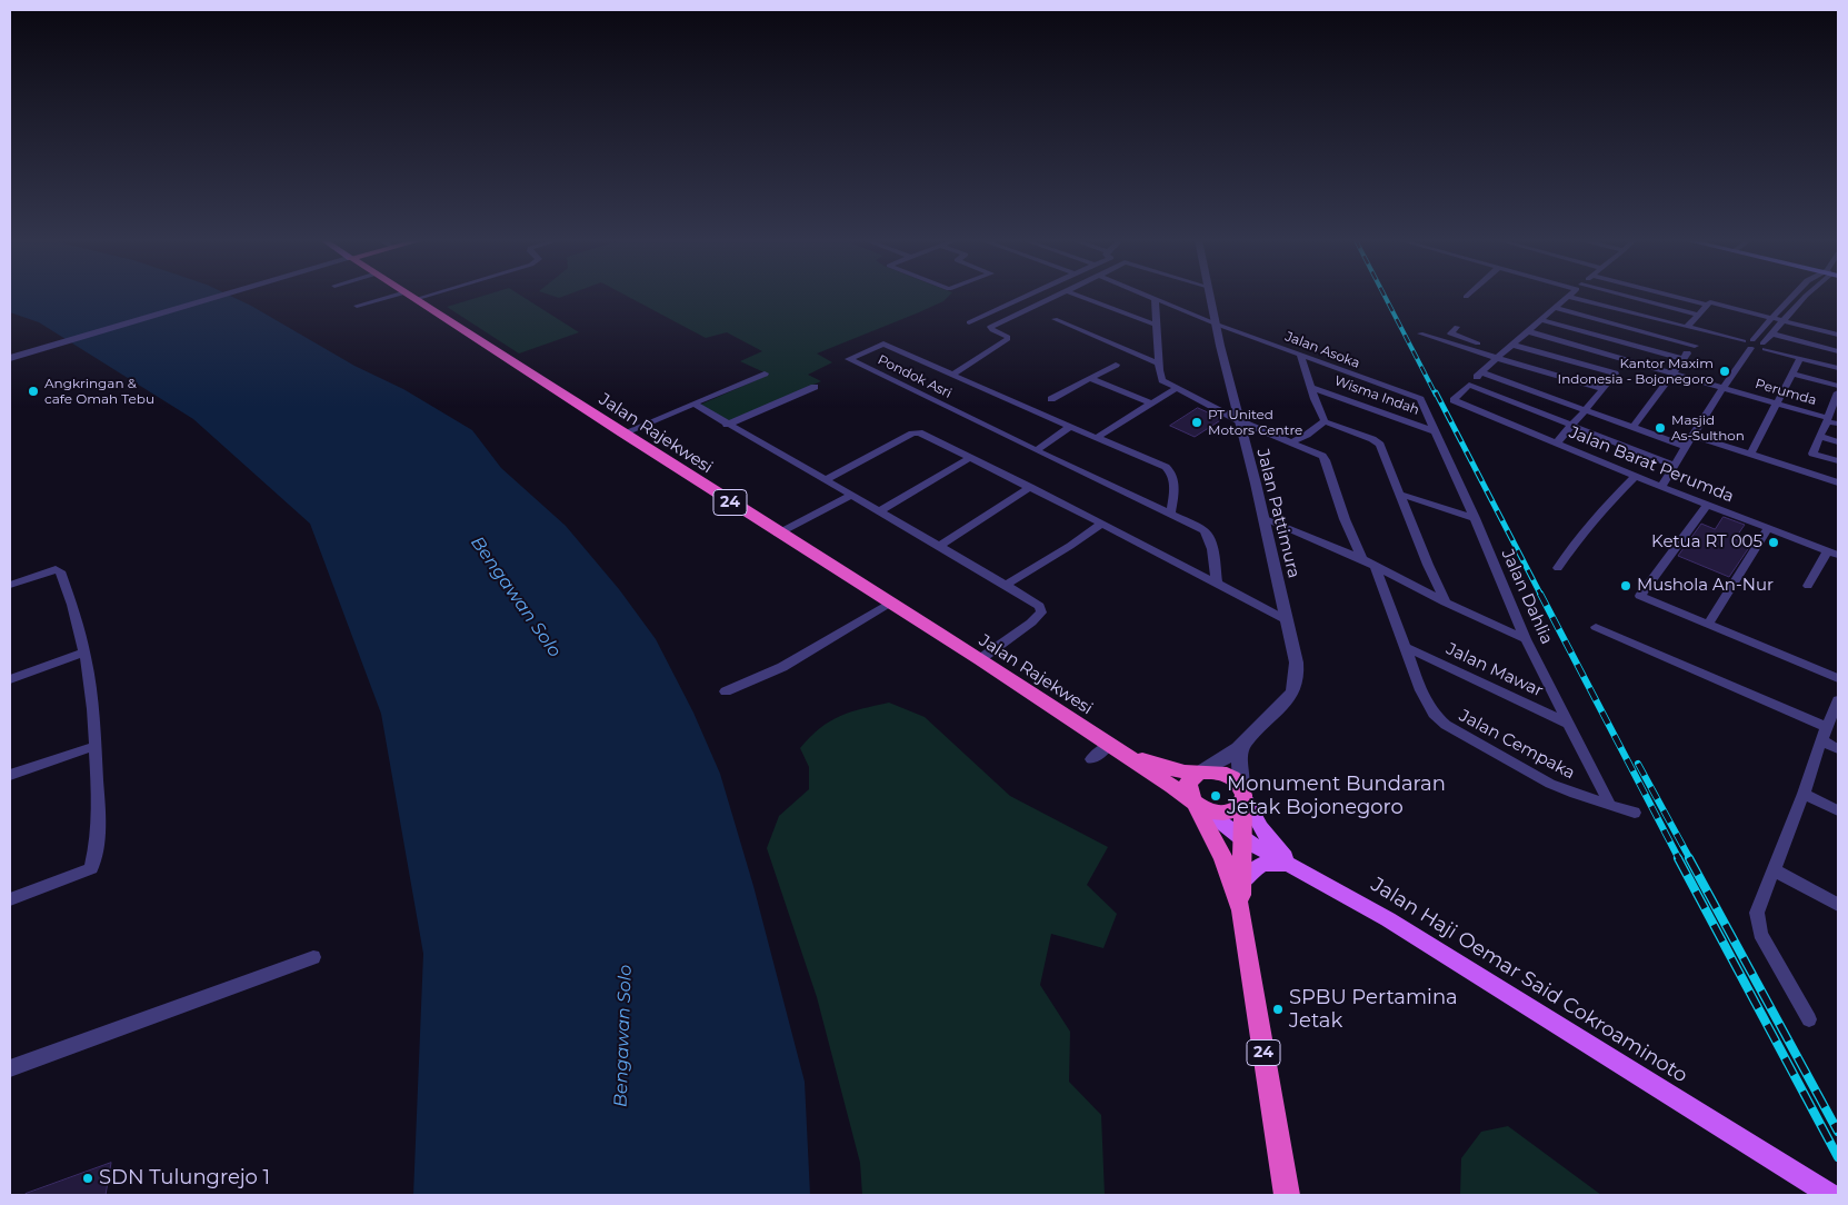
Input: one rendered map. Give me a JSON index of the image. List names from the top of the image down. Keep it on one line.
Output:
{"streets":{"highway":["Jalan Rajekwesi","24"],"main road":["Jalan Haji Oemar Said Cokroaminoto"],"street":["Jalan Asoka","Pondok Asri","Perumda","Wisma Indah","Jalan Barat Perumda","Jalan Pattimura","Jalan Dahlia","Jalan Mawar","Jalan Cempaka"]},"crossings":[["Jalan Asoka","Jalan Pattimura"],["Jalan Asoka","Jalan Dahlia"],["Perumda","Jalan Barat Perumda"],["Wisma Indah","Jalan Dahlia"],["Jalan Rajekwesi","24"],["24","Jalan Pattimura"],["24","Jalan Haji Oemar Said Cokroaminoto"],["Jalan Pattimura","Jalan Haji Oemar Said Cokroaminoto"],["Jalan Dahlia","Jalan Mawar"],["Jalan Dahlia","Jalan Cempaka"],["Jalan Mawar","Jalan Cempaka"]],"water":["Bengawan Solo"],"places":["Kantor Maxim Indonesia - Bojonegoro","Angkringan & cafe Omah Tebu","PT United Motors Centre","Masjid As-Sulthon","Ketua RT 005","Mushola An-Nur","Monument Bundaran Jetak Bojonegoro","SPBU Pertamina Jetak","SDN Tulungrejo 1"]}
